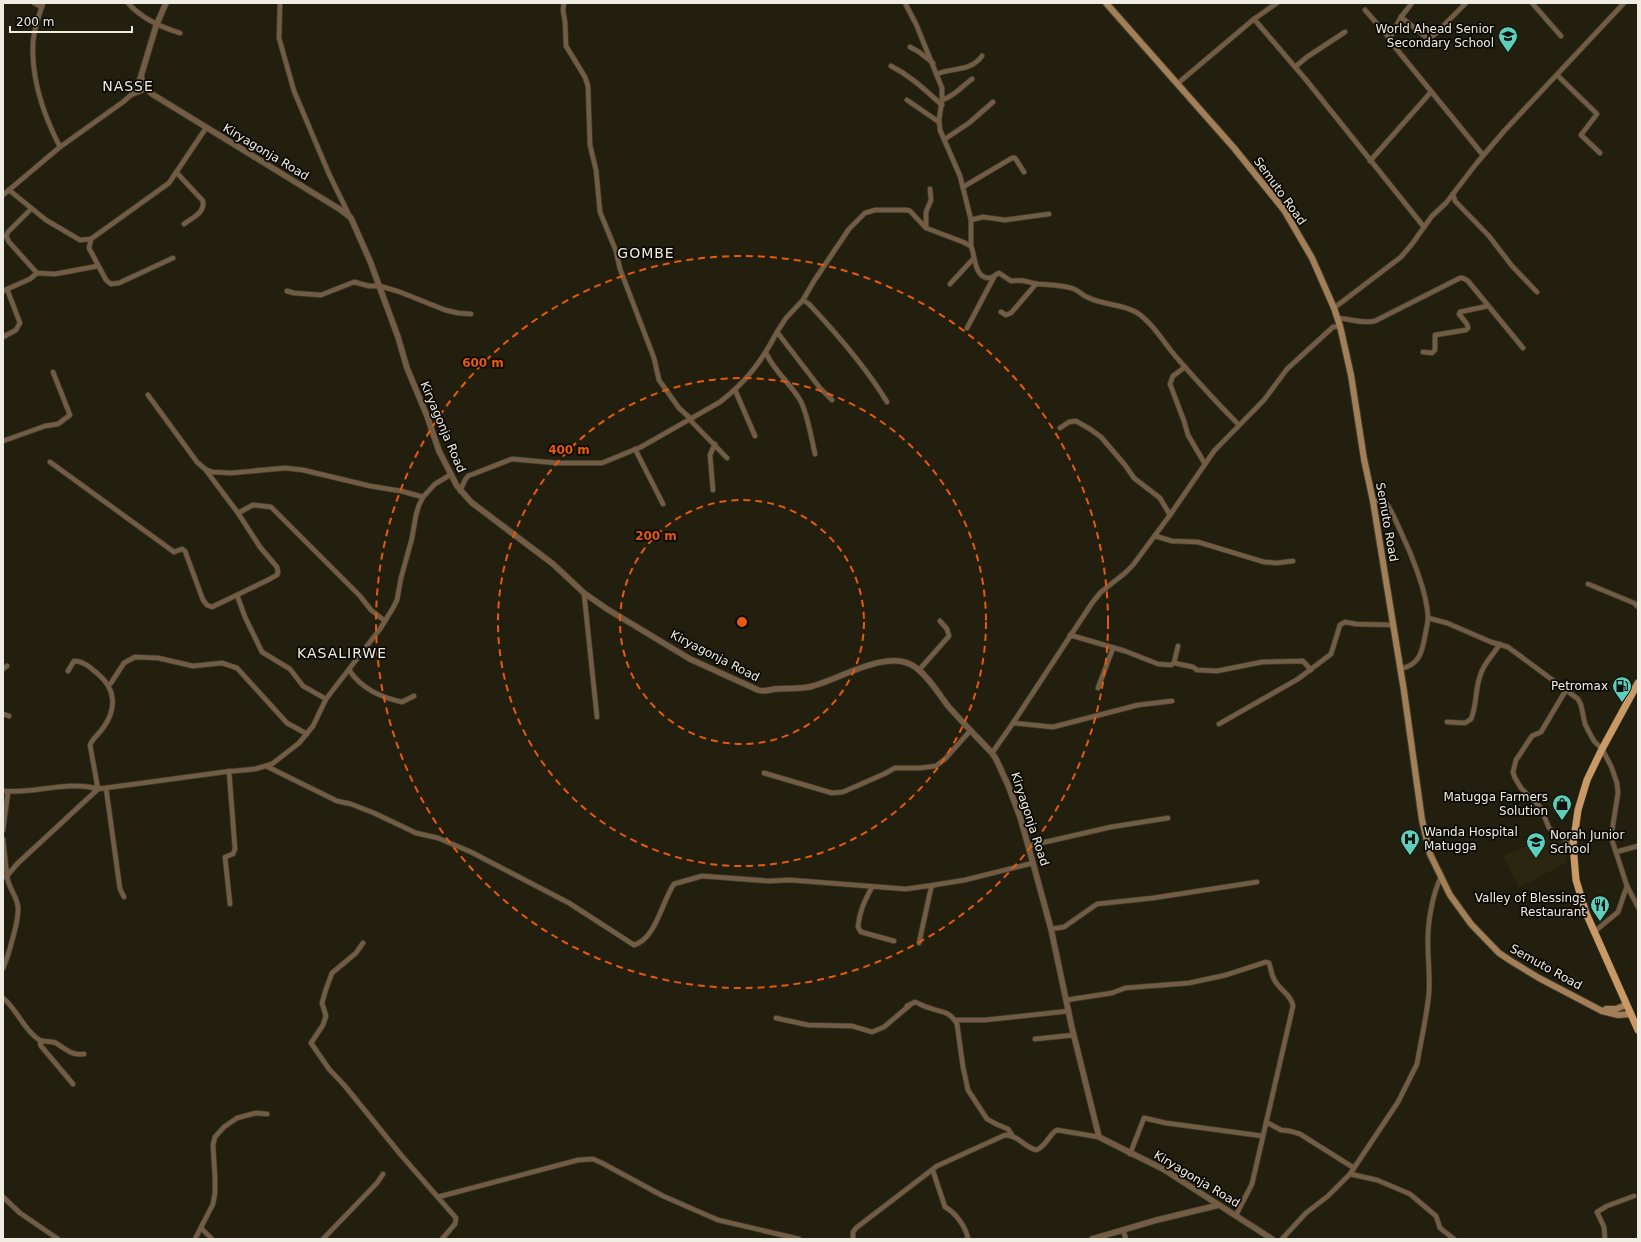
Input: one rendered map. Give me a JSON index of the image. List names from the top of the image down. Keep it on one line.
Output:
{"streets":{"main road":["Semuto Road"],"street":["Kiryagonja Road"]},"districts":["NASSE","GOMBE","KASALIRWE"],"places":{"school or university":["World Ahead Senior Secondary School","Norah Junior School"],"fuel station":["Petromax"],"shop":["Matugga Farmers Solution"],"hospital":["Wanda Hospital Matugga"],"restaurant":["Valley of Blessings Restaurant"]},"scale_bar":"200 m","rings":["600 m","400 m","200 m"]}
